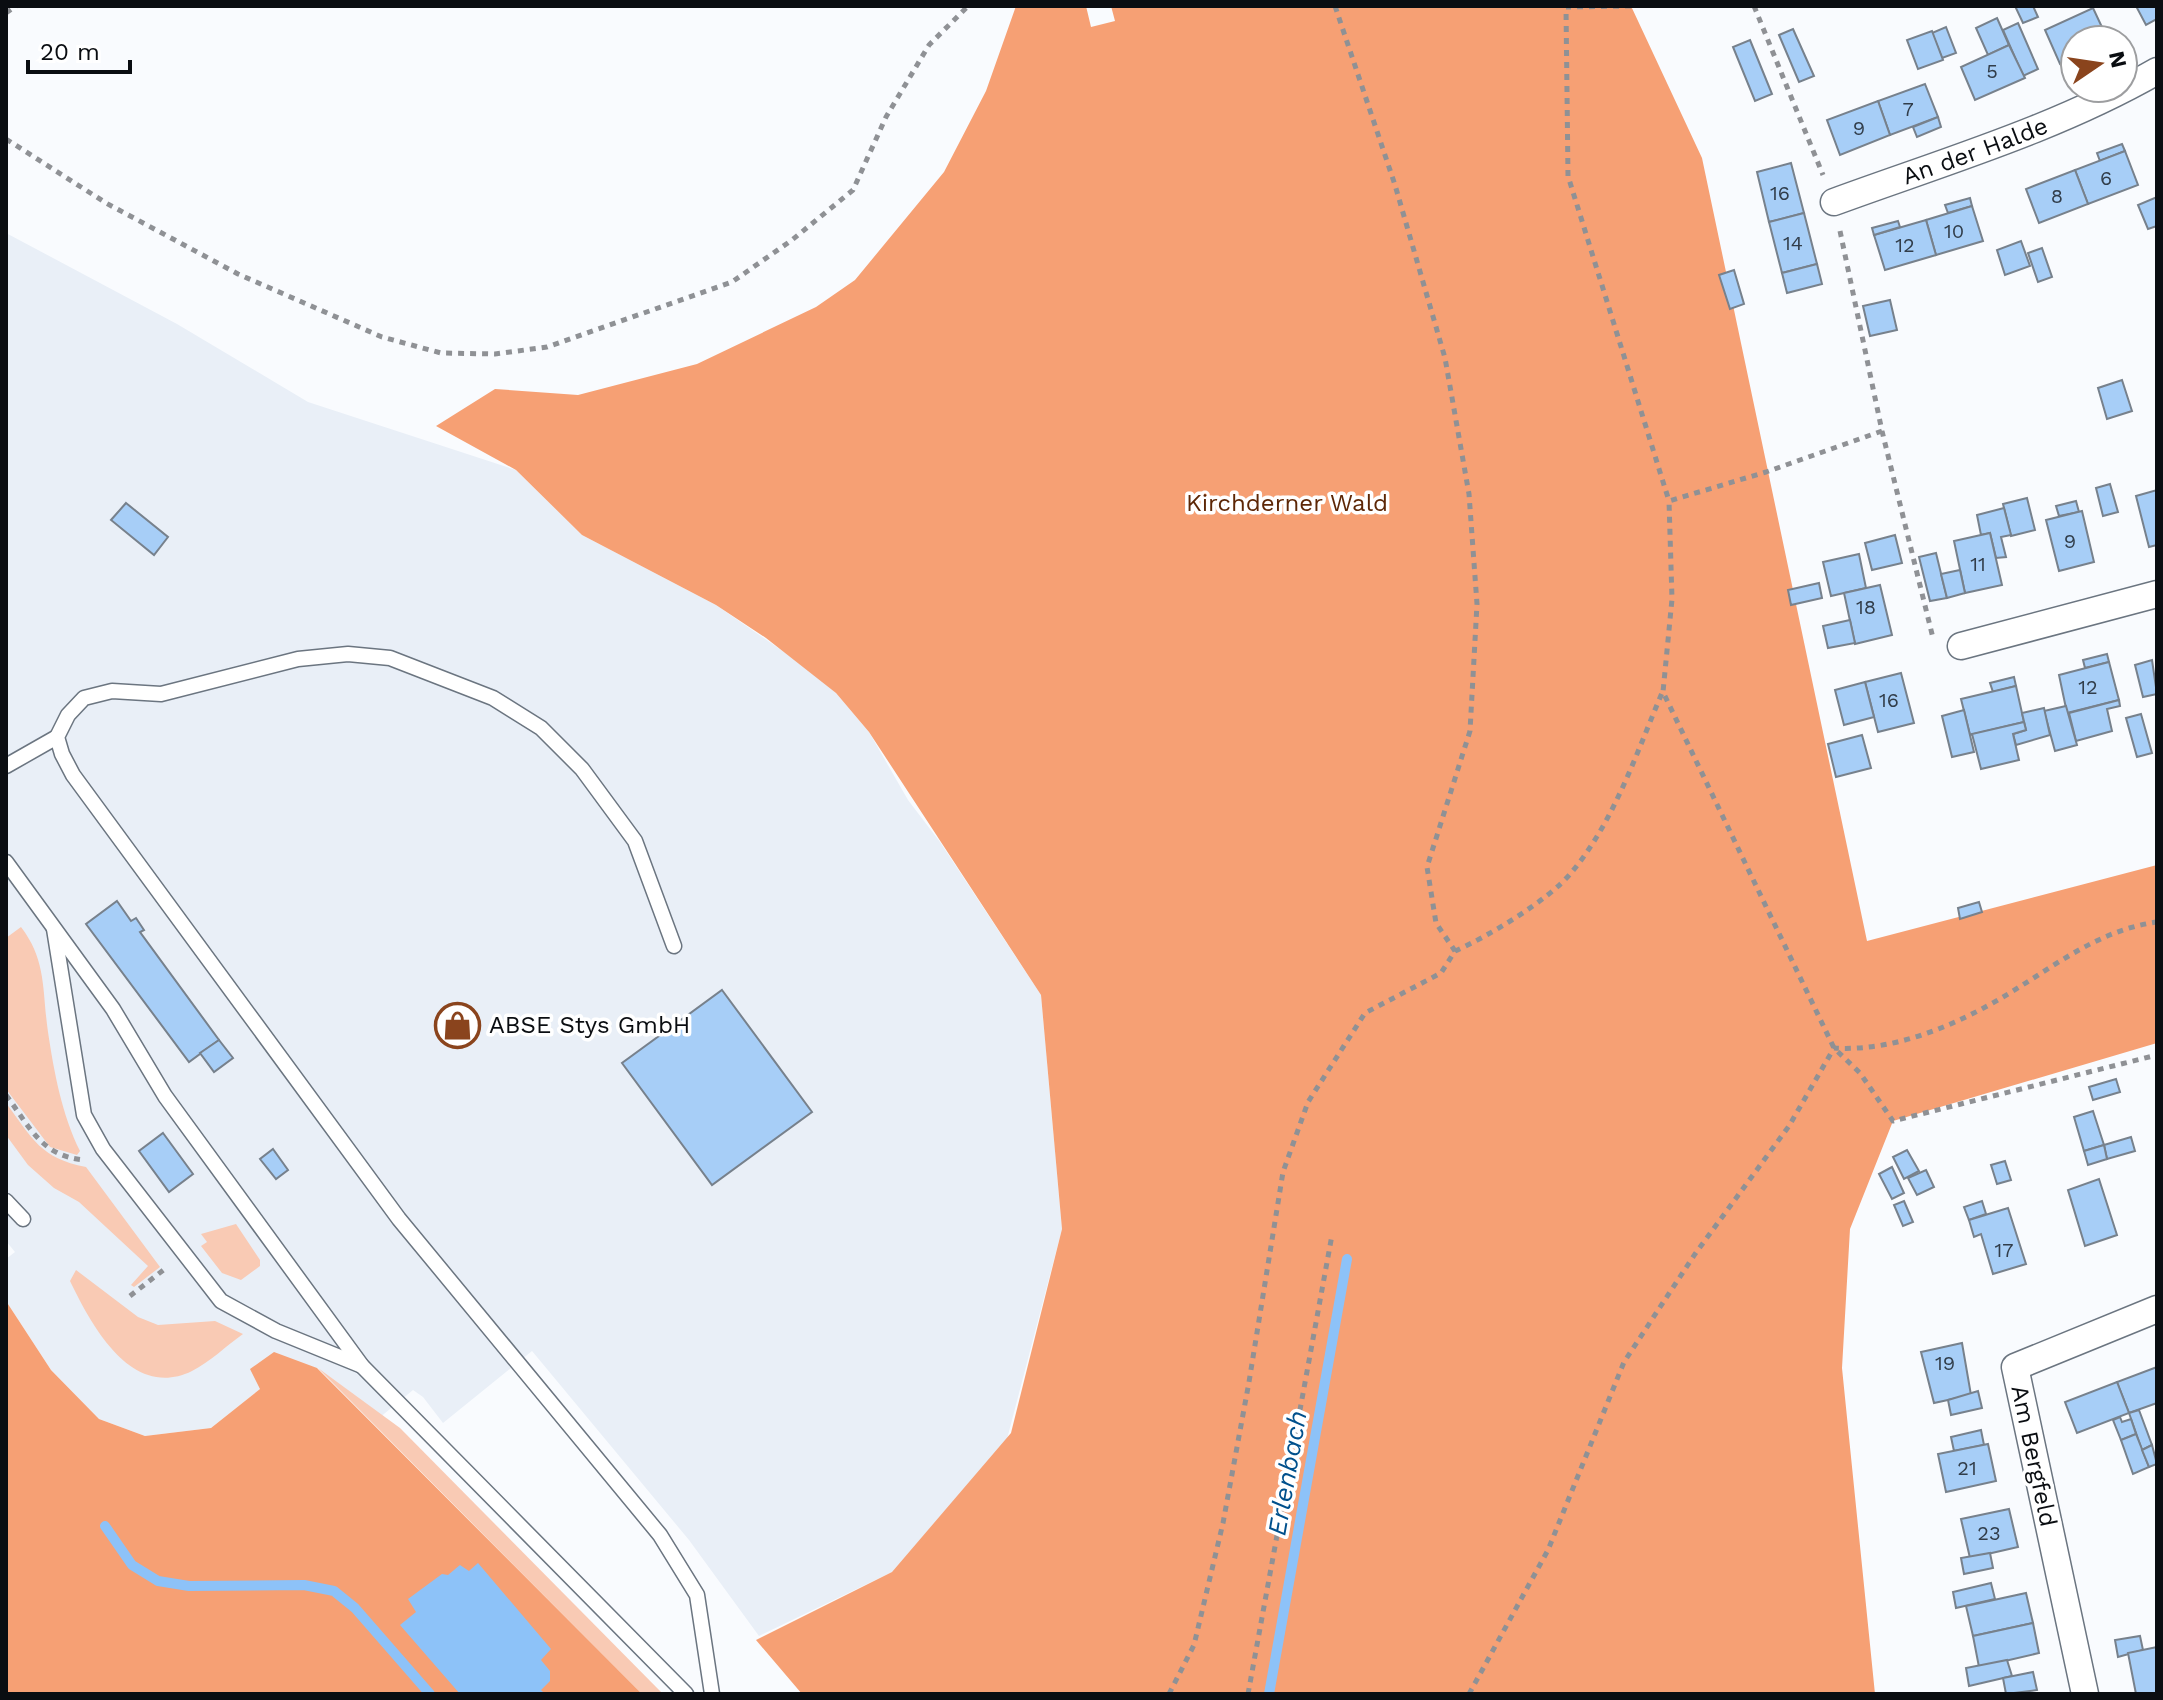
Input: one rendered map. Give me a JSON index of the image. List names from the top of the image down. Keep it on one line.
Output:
{"streets":{"street":["An der Halde","Am Bergfeld"]},"water":["Erlenbach"],"parks":["Kirchderner Wald"],"places":{"shop":["ABSE Stys GmbH"]},"house_numbers":["5","7","9","6","16","8","10","14","12","9","11","18","12","16","17","19","21","23"],"scale_bar":"20 m","north":"right"}
